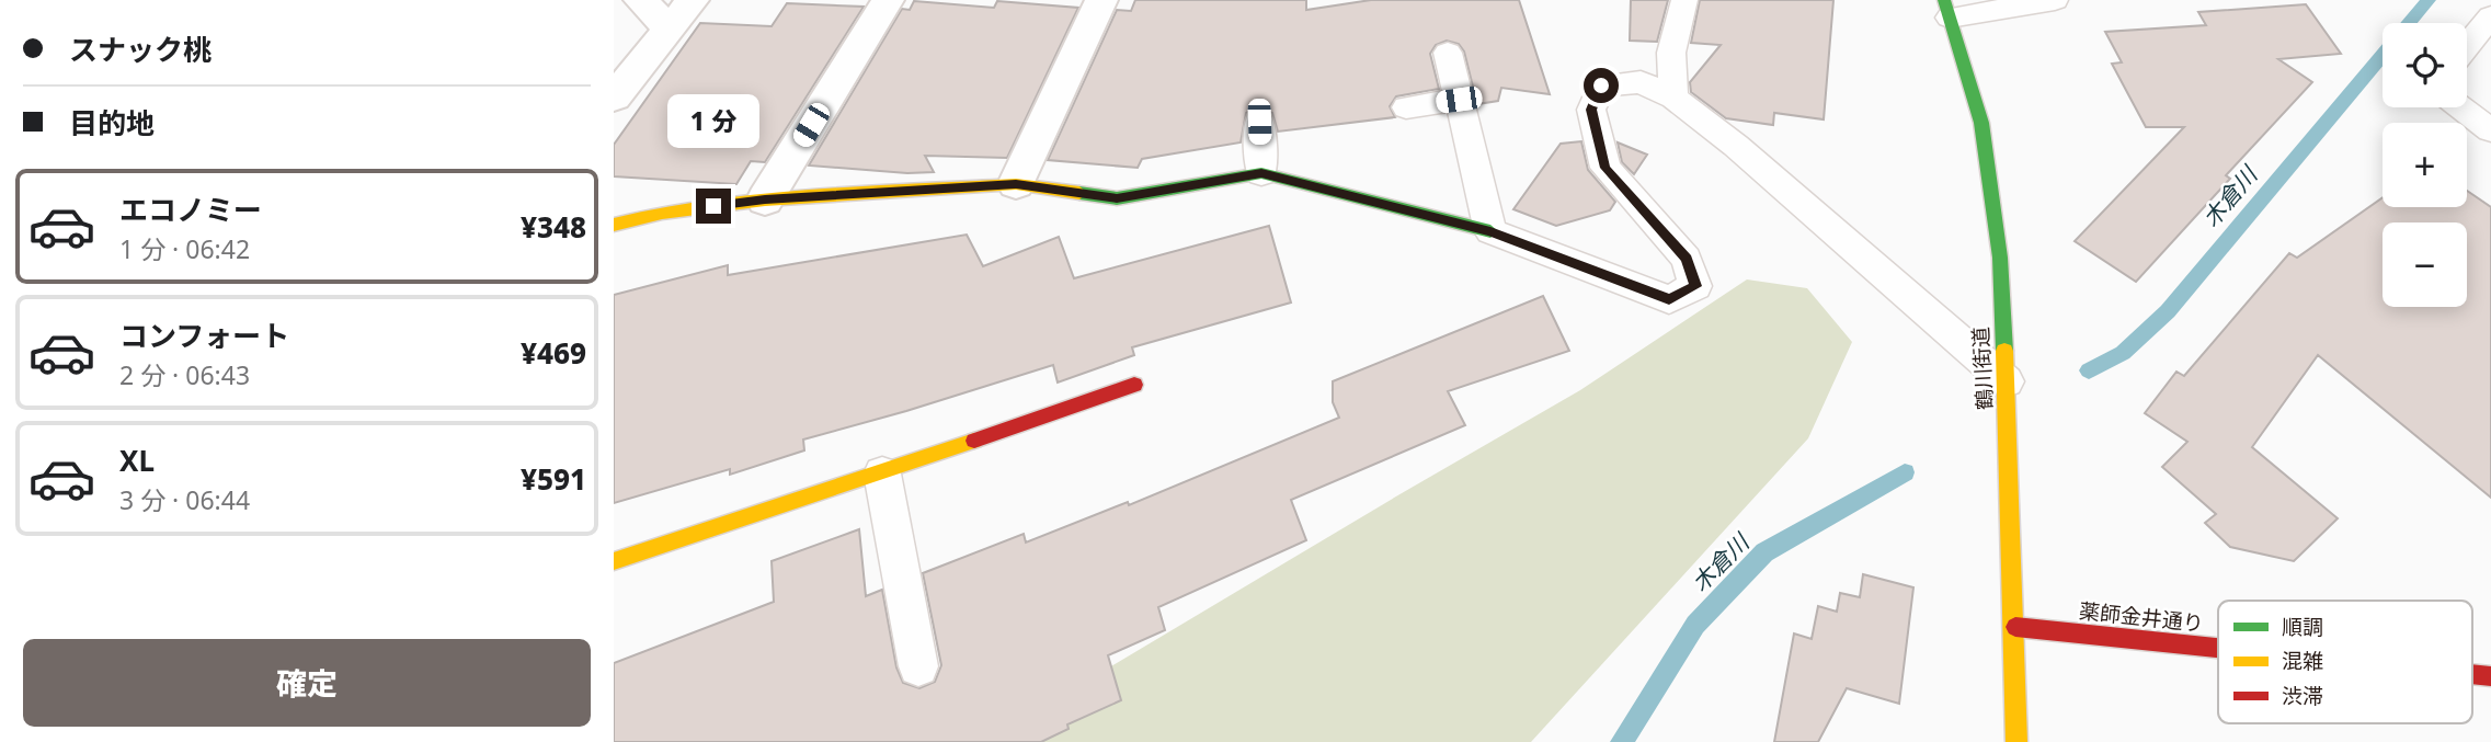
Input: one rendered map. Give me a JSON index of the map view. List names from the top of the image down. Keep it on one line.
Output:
{"streets":{"street":["鶴川街道","薬師金井通り"]},"crossings":[["鶴川街道","薬師金井通り"]],"water":["木倉川"],"legend":["順調","混雑","渋滞"],"page":{"banner":["スナック桃","目的地"],"map_buttons":["+","−"],"bubble":"1 分","list":[{"name":"エコノミー","note":"1 分 · 06:42","value":"¥348"},{"name":"コンフォート","note":"2 分 · 06:43","value":"¥469"},{"name":"XL","note":"3 分 · 06:44","value":"¥591"}],"buttons":"確定"}}
